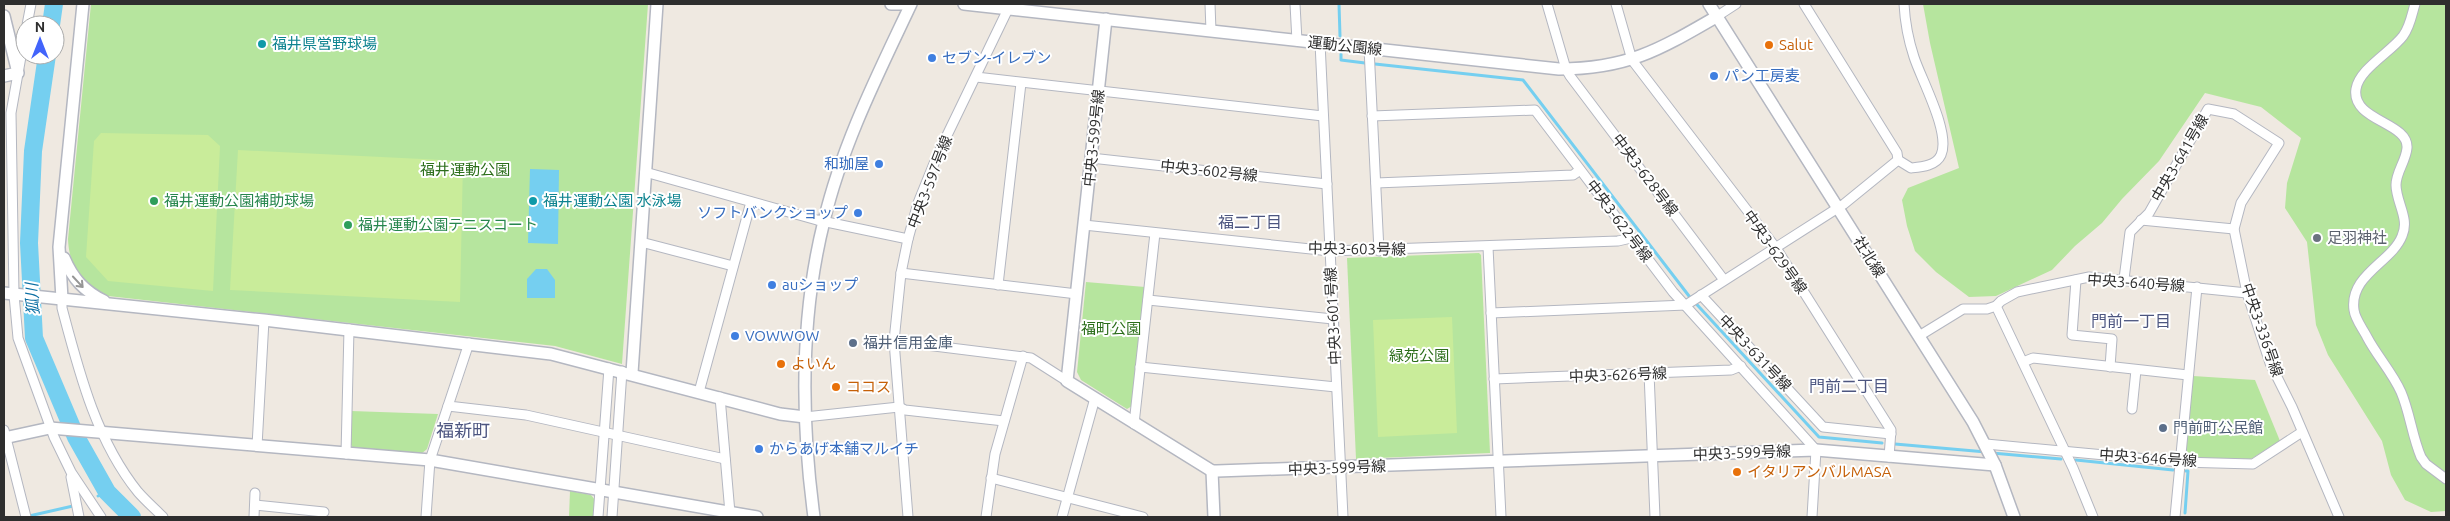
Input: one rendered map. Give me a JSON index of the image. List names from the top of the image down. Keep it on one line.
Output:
{"streets":{"street":["運動公園線","中央3-599号線","中央3-641号線","中央3-602号線","中央3-628号線","中央3-597号線","中央3-622号線","中央3-603号線","中央3-629号線","社北線","中央3-640号線","中央3-601号線","中央3-336号線","中央3-631号線","中央3-626号線","中央3-646号線"]},"crossings":[["運動公園線","中央3-599号線"],["運動公園線","中央3-628号線"],["運動公園線","中央3-597号線"],["運動公園線","中央3-629号線"],["運動公園線","社北線"],["運動公園線","中央3-601号線"],["中央3-599号線","中央3-602号線"],["中央3-599号線","中央3-622号線"],["中央3-599号線","中央3-603号線"],["中央3-599号線","社北線"],["中央3-599号線","中央3-601号線"],["中央3-599号線","中央3-646号線"],["中央3-641号線","中央3-640号線"],["中央3-641号線","中央3-336号線"],["中央3-602号線","中央3-601号線"],["中央3-622号線","中央3-603号線"],["中央3-622号線","中央3-631号線"],["中央3-622号線","中央3-626号線"],["中央3-603号線","中央3-601号線"],["中央3-629号線","中央3-631号線"],["社北線","中央3-640号線"],["社北線","中央3-646号線"],["中央3-640号線","中央3-336号線"],["中央3-336号線","中央3-646号線"]],"districts":["福二丁目","門前一丁目","門前二丁目","福新町"],"water":["狐川"],"parks":["福井運動公園","福町公園","緑苑公園"],"places":["福井県営野球場","Salut","セブン-イレブン","パン工房麦","和珈屋","福井運動公園補助球場","福井運動公園 水泳場","ソフトバンクショップ","福井運動公園テニスコート","足羽神社","auショップ","VOWWOW","福井信用金庫","よいん","ココス","門前町公民館","からあげ本舗マルイチ","イタリアンバルMASA"],"north":"top"}
